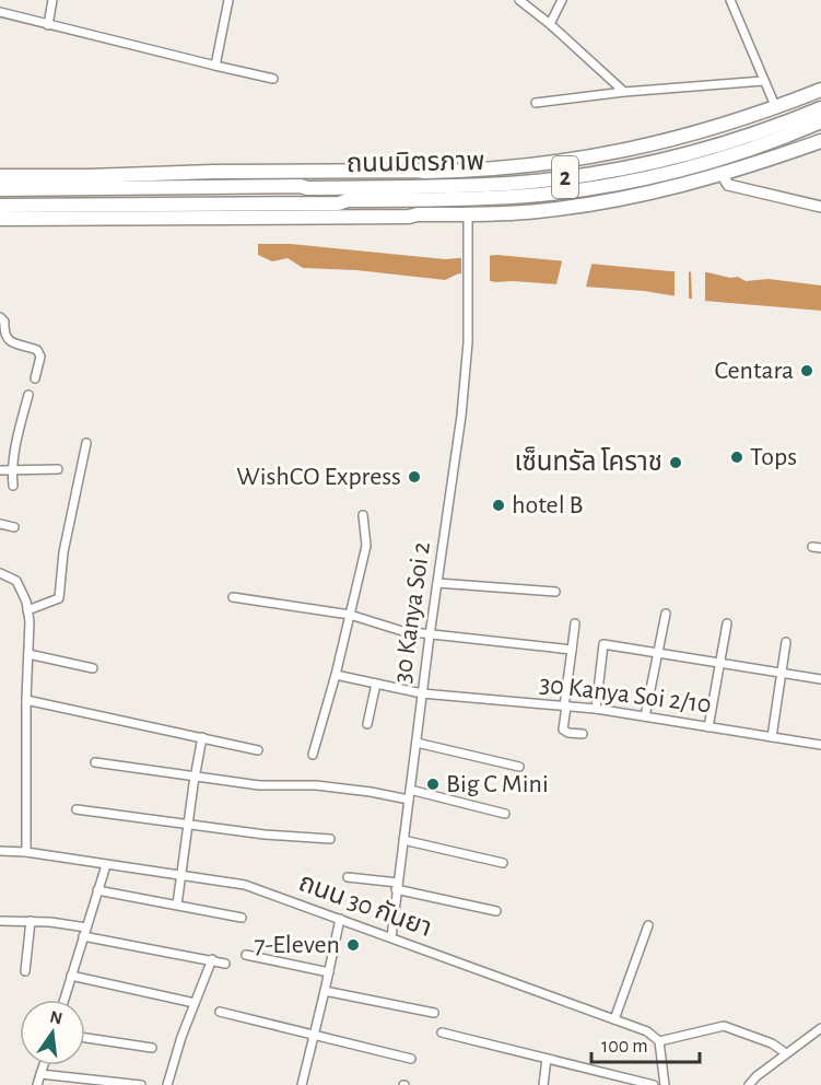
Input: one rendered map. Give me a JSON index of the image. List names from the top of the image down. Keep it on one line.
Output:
{"streets":{"highway":["ถนนมิตรภาพ","2"],"street":["30 Kanya Soi 2","30 Kanya Soi 2/10","ถนน 30 กันยา"]},"crossings":[["30 Kanya Soi 2","30 Kanya Soi 2/10"],["30 Kanya Soi 2","ถนน 30 กันยา"]],"places":["Centara","Tops","เซ็นทรัล โคราช","WishCO Express","hotel B","Big C Mini","7-Eleven"],"scale_bar":"100 m","north":"top"}
